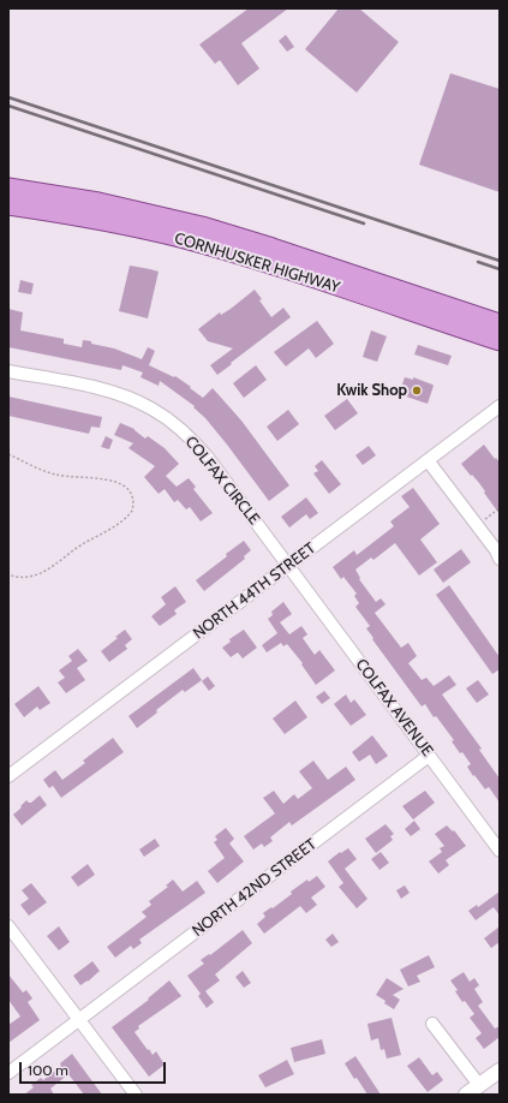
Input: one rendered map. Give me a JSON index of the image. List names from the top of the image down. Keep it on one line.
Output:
{"streets":{"main road":["CORNHUSKER HIGHWAY"],"street":["COLFAX CIRCLE","NORTH 44TH STREET","COLFAX AVENUE","NORTH 42ND STREET"]},"crossings":[["COLFAX CIRCLE","NORTH 44TH STREET"],["COLFAX CIRCLE","COLFAX AVENUE"],["NORTH 44TH STREET","COLFAX AVENUE"],["COLFAX AVENUE","NORTH 42ND STREET"]],"places":["Kwik Shop"],"scale_bar":"100 m"}
